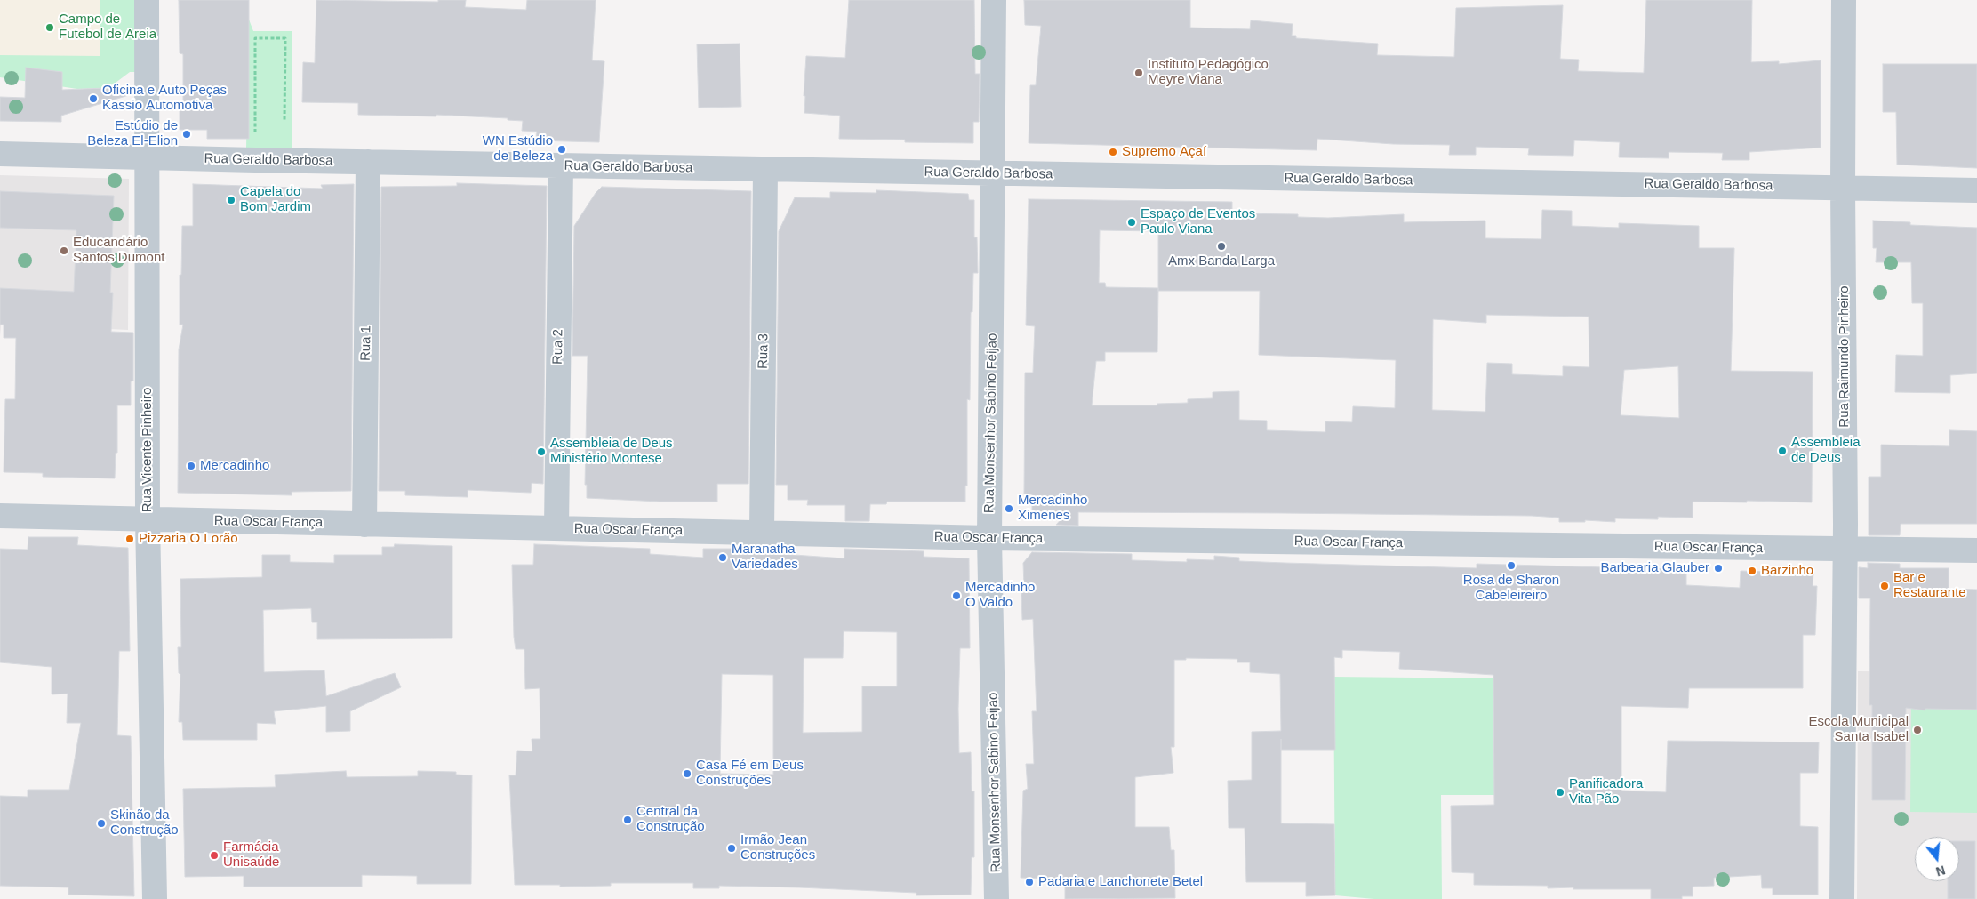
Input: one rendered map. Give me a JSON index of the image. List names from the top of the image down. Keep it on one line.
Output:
{"streets":{"street":["Rua Geraldo Barbosa","Rua 1","Rua 2","Rua 3","Rua Raimundo Pinheiro","Rua Monsenhor Sabino Feijao","Rua Vicente Pinheiro","Rua Oscar França"]},"crossings":[["Rua Geraldo Barbosa","Rua 1"],["Rua Geraldo Barbosa","Rua 2"],["Rua Geraldo Barbosa","Rua 3"],["Rua Geraldo Barbosa","Rua Raimundo Pinheiro"],["Rua Geraldo Barbosa","Rua Monsenhor Sabino Feijao"],["Rua Geraldo Barbosa","Rua Vicente Pinheiro"],["Rua 1","Rua Oscar França"],["Rua 2","Rua Oscar França"],["Rua 3","Rua Oscar França"],["Rua Raimundo Pinheiro","Rua Oscar França"],["Rua Monsenhor Sabino Feijao","Rua Oscar França"],["Rua Vicente Pinheiro","Rua Oscar França"]],"places":["Campo de Futebol de Areia","Instituto Pedagógico Meyre Viana","Oficina e Auto Peças Kassio Automotiva","Estúdio de Beleza El-Elion","WN Estúdio de Beleza","Supremo Açaí","Capela do Bom Jardim","Espaço de Eventos Paulo Viana","Amx Banda Larga","Educandário Santos Dumont","Assembleia de Deus","Assembleia de Deus Ministério Montese","Mercadinho","Mercadinho Ximenes","Pizzaria O Lorão","Maranatha Variedades","Rosa de Sharon Cabeleireiro","Barbearia Glauber","Barzinho","Bar e Restaurante","Mercadinho O Valdo","Escola Municipal Santa Isabel","Casa Fé em Deus Construções","Panificadora Vita Pão","Central da Construção","Skinão da Construção","Irmão Jean Construções","Farmácia Unisaúde","Padaria e Lanchonete Betel"],"north":"bottom"}
